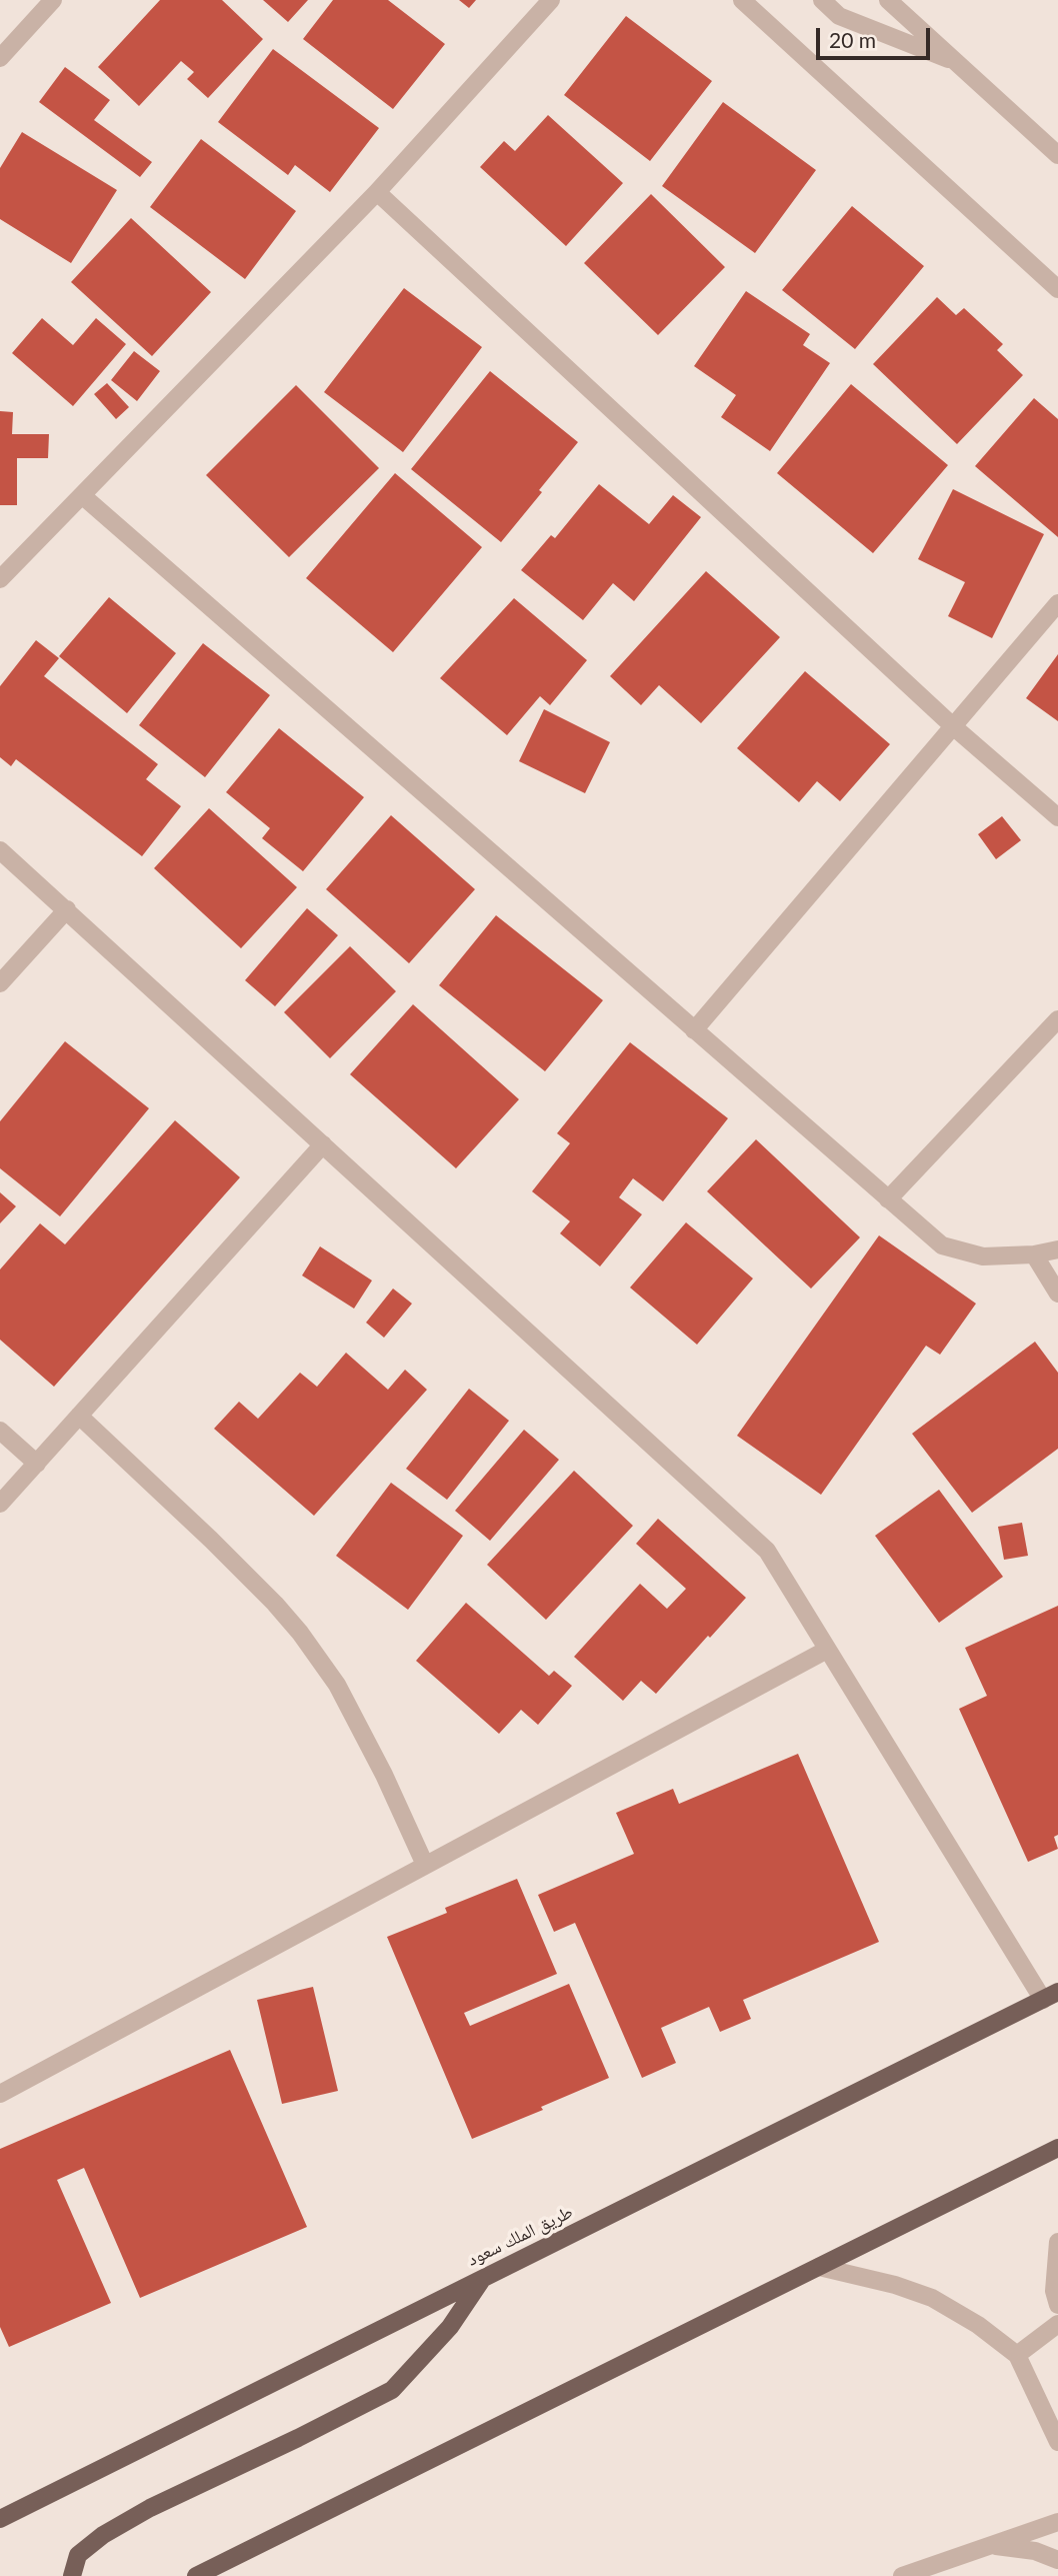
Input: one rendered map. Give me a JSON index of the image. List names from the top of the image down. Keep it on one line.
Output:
{"streets":{"main road":["طريق الملك سعود"]},"scale_bar":"20 m"}
